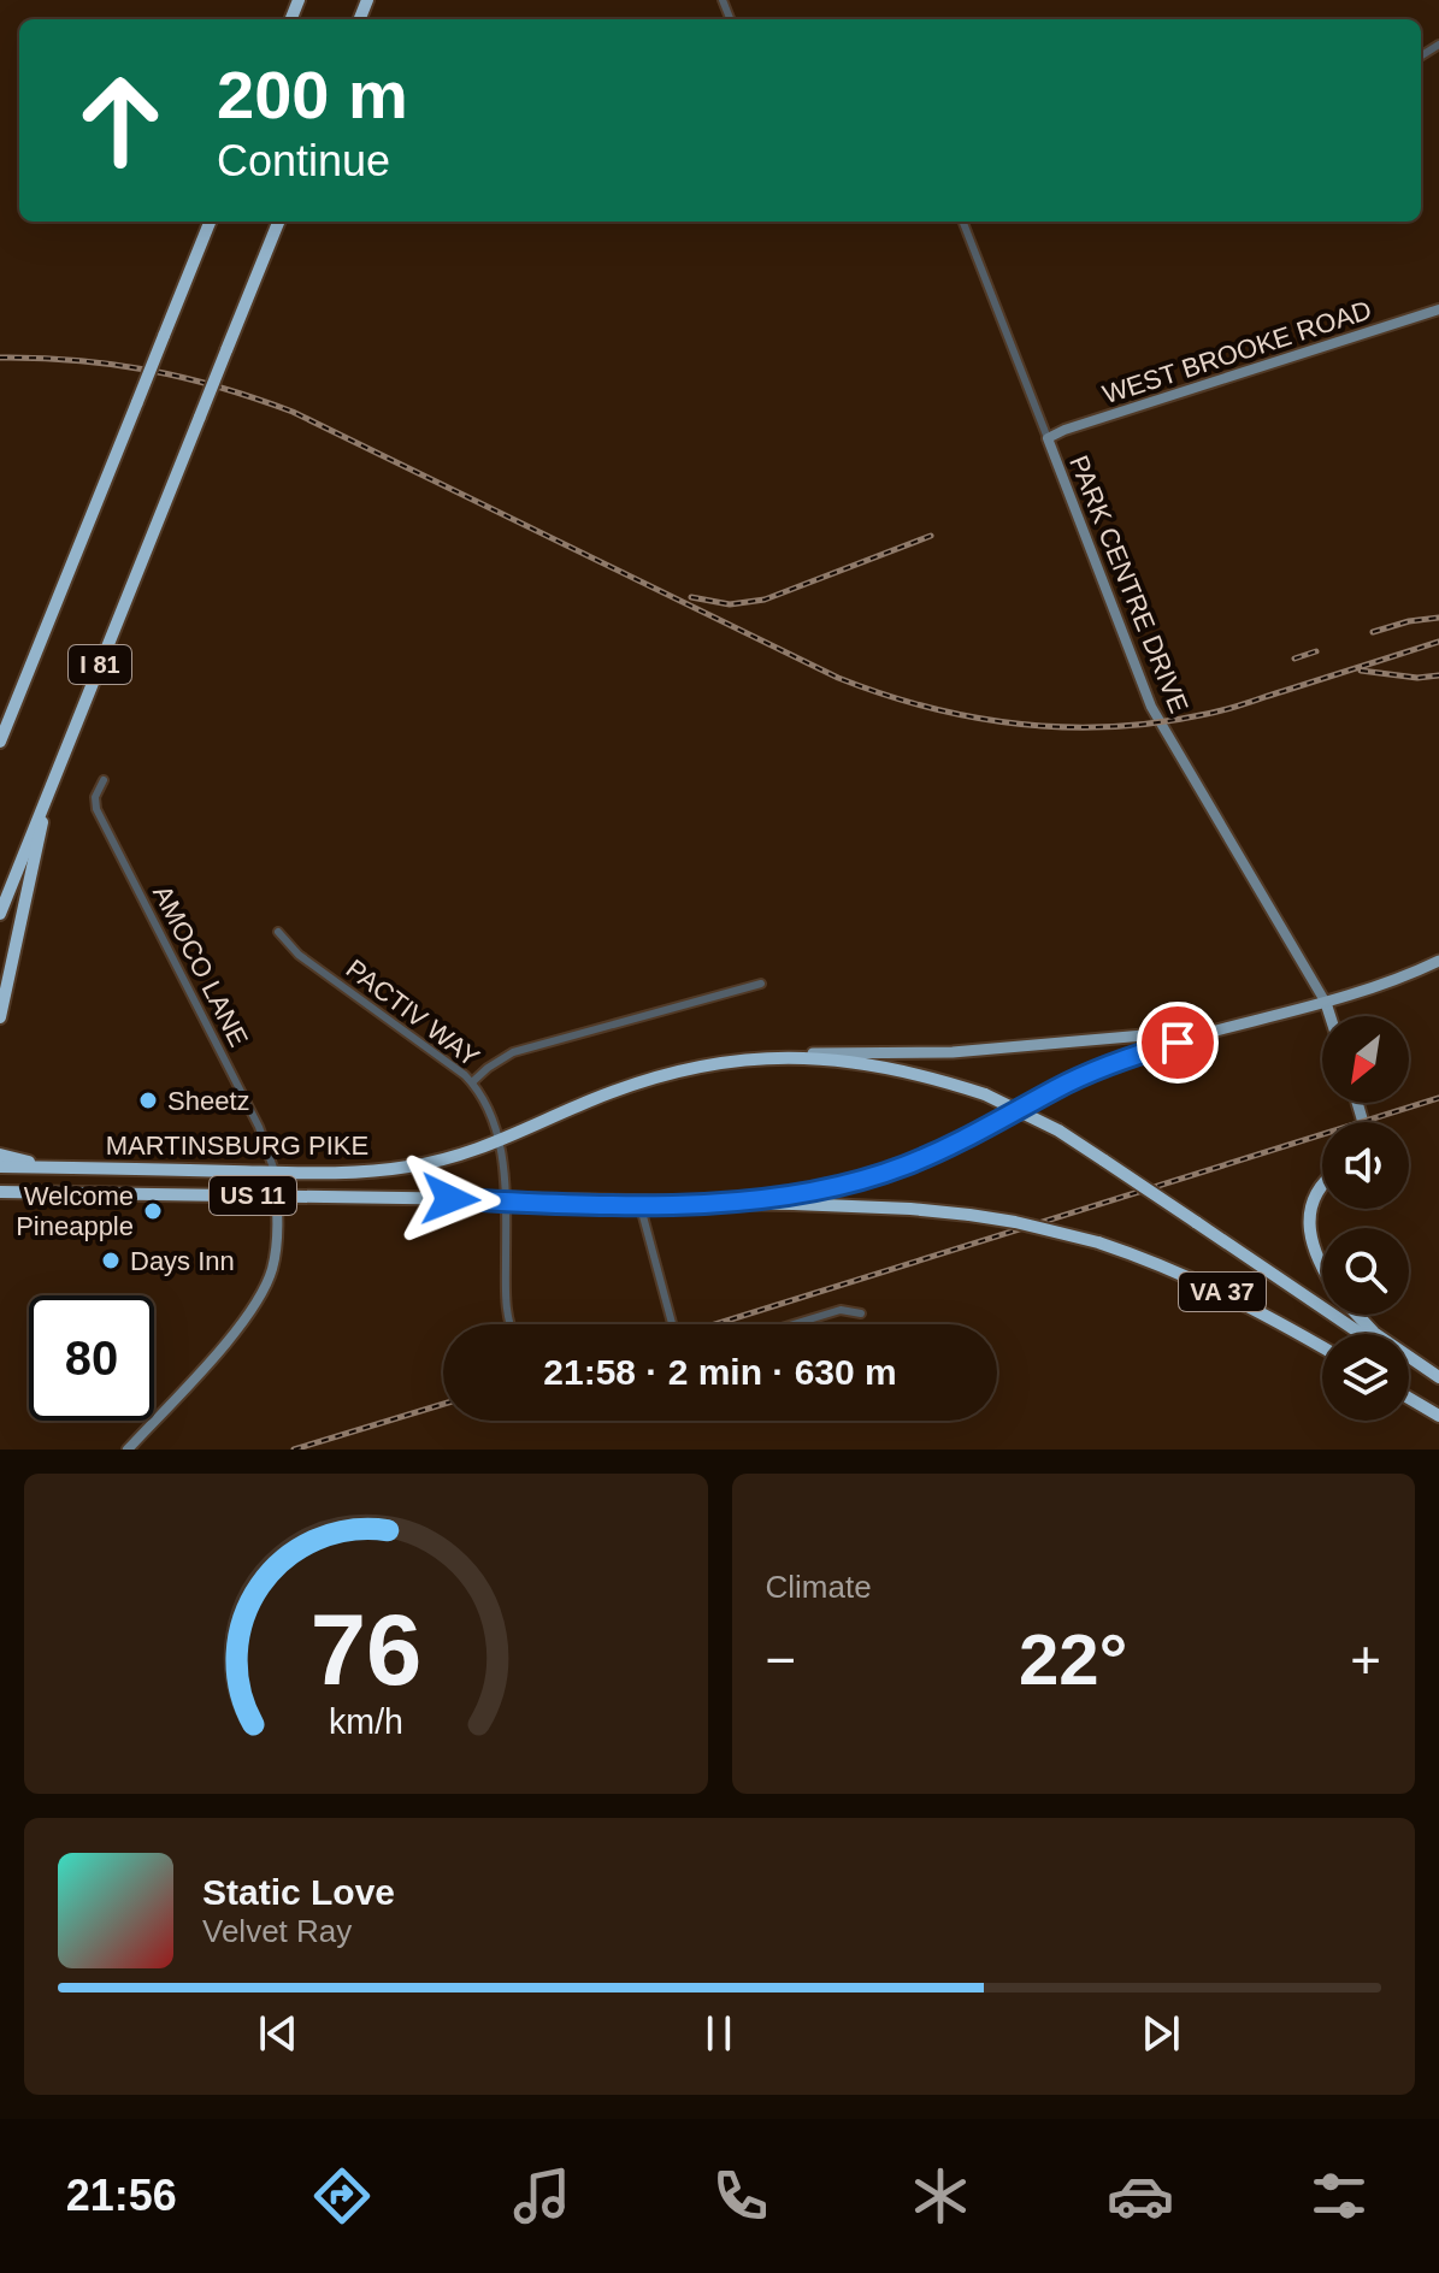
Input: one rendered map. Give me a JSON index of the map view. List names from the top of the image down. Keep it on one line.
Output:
{"streets":{"highway":["I 81","MARTINSBURG PIKE","US 11","VA 37"],"street":["WEST BROOKE ROAD","PARK CENTRE DRIVE","AMOCO LANE","PACTIV WAY"]},"crossings":[["WEST BROOKE ROAD","PARK CENTRE DRIVE"],["PARK CENTRE DRIVE","US 11"],["AMOCO LANE","MARTINSBURG PIKE"],["PACTIV WAY","MARTINSBURG PIKE"],["MARTINSBURG PIKE","US 11"],["MARTINSBURG PIKE","VA 37"],["US 11","VA 37"]],"places":["Sheetz","Welcome Pineapple","Days Inn"],"north":"bottom left","page":{"turn":["200 m","Continue"],"limit":"80","trip":"21:58 · 2 min · 630 m","tile":"Climate","heat":["−","22°","+"],"song":["Static Love","Velvet Ray"],"tabs":"21:56","gauge":["76","km/h"]}}
